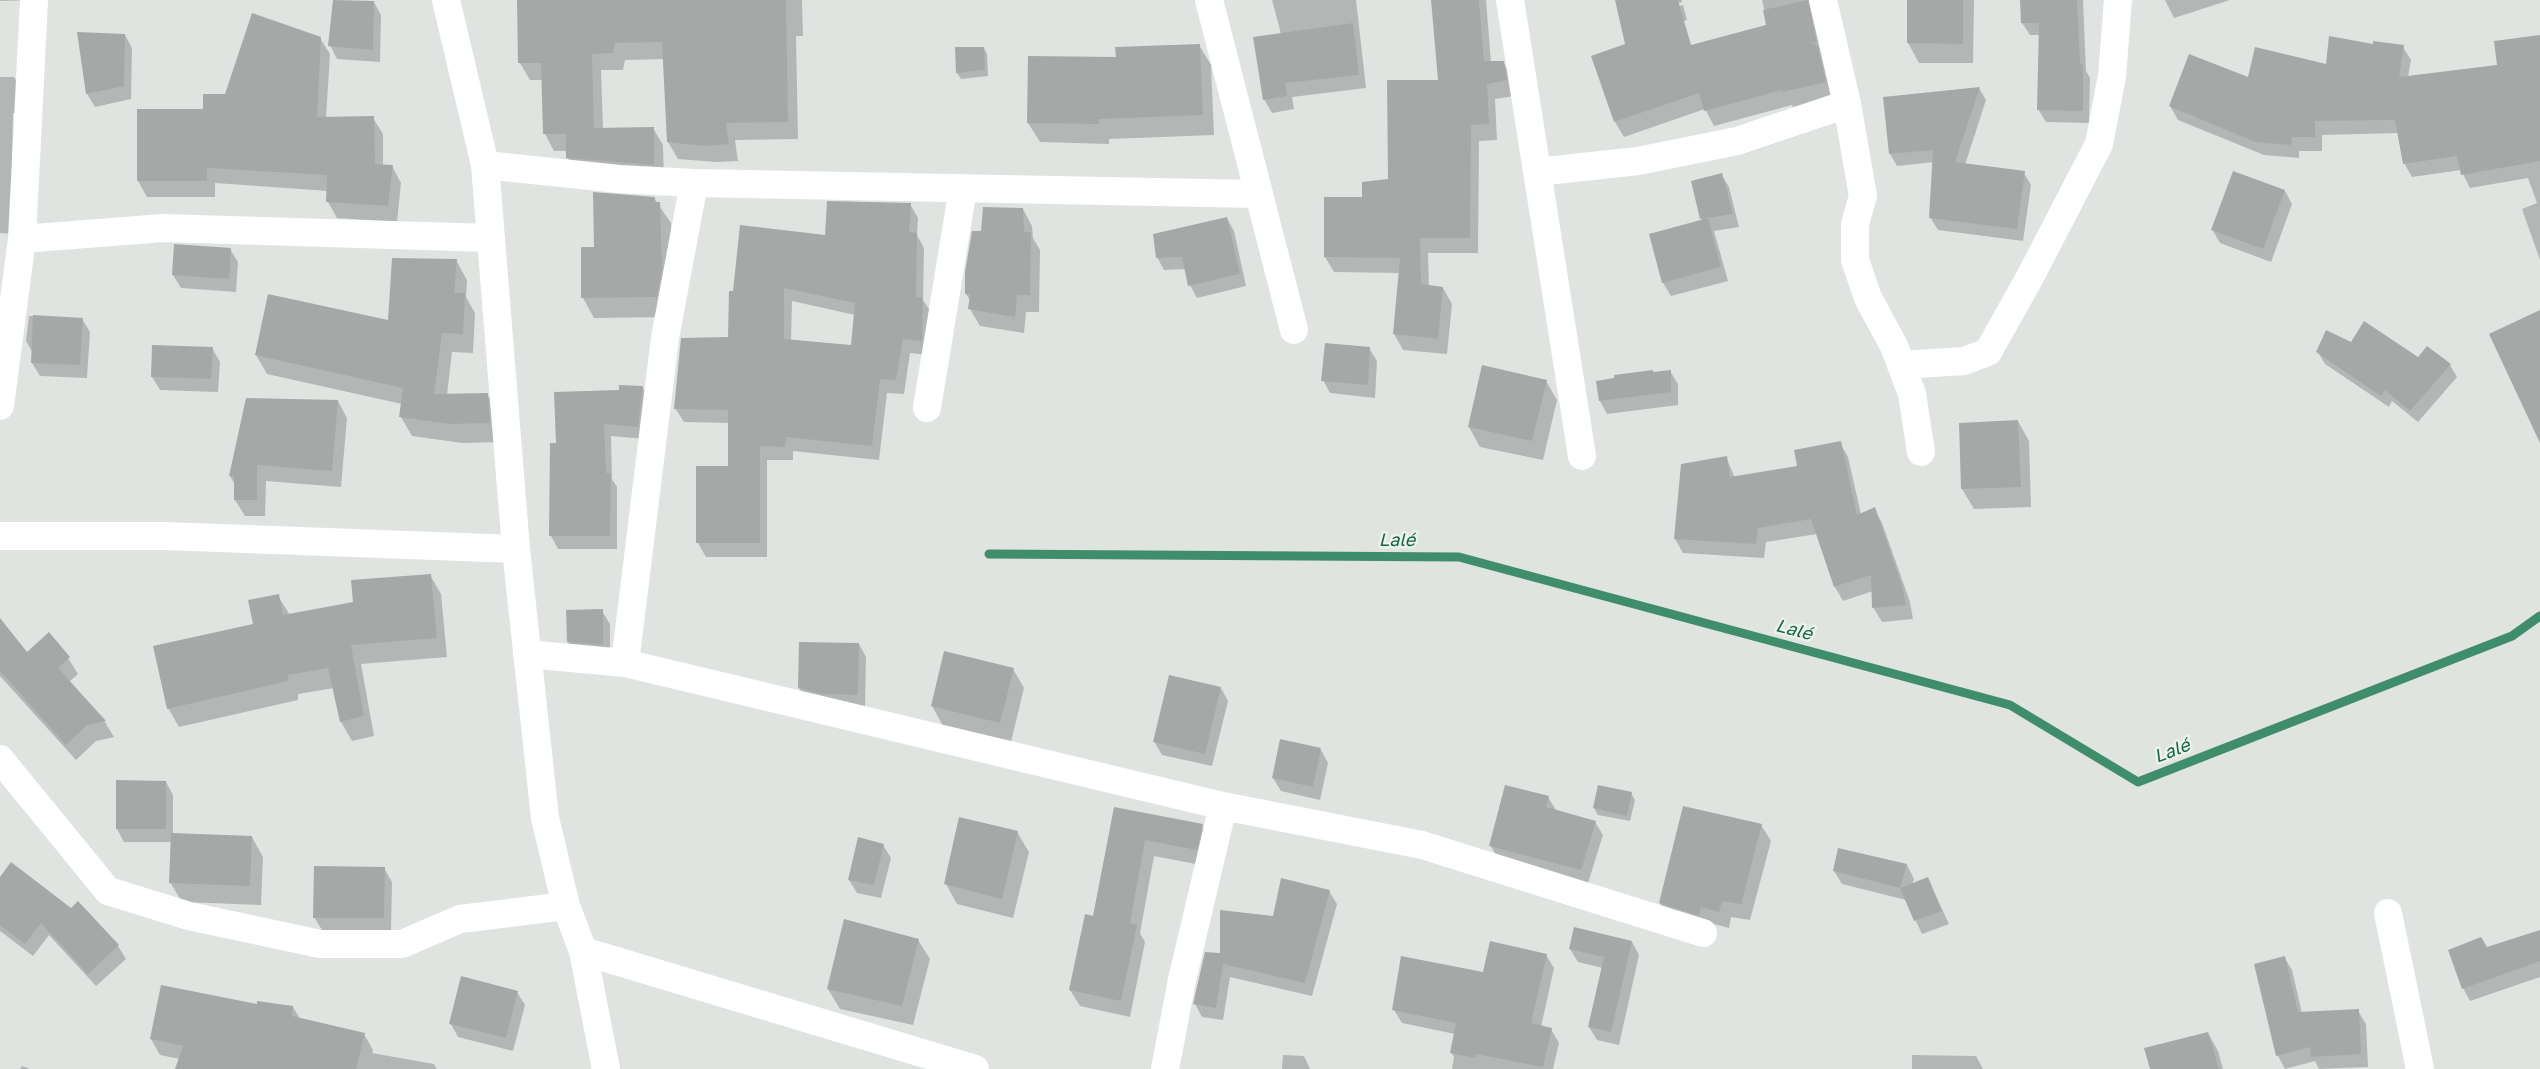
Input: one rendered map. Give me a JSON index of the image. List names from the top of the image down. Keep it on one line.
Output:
{"water":["Lalé"]}
